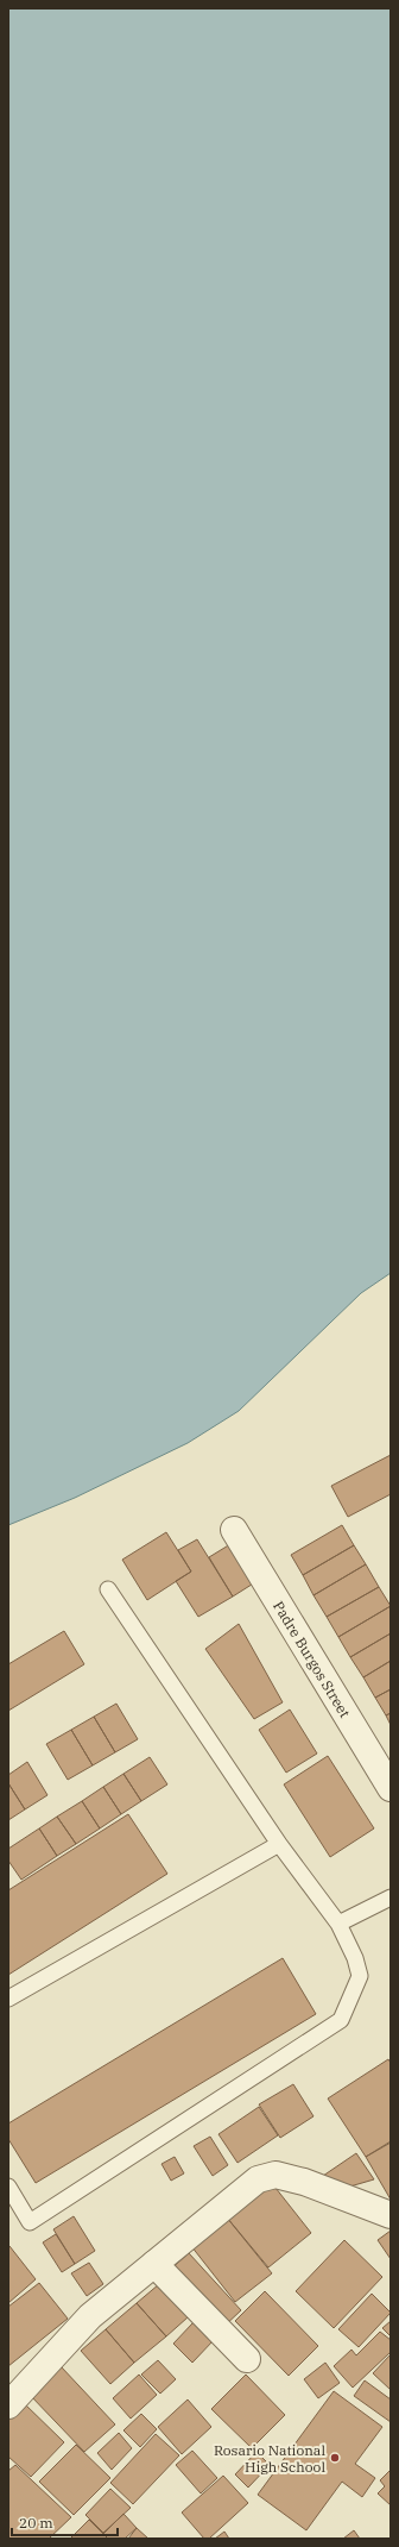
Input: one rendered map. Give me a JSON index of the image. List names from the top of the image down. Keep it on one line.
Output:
{"streets":{"street":["Padre Burgos Street"]},"places":["Rosario National High School"],"scale_bar":"20 m"}
